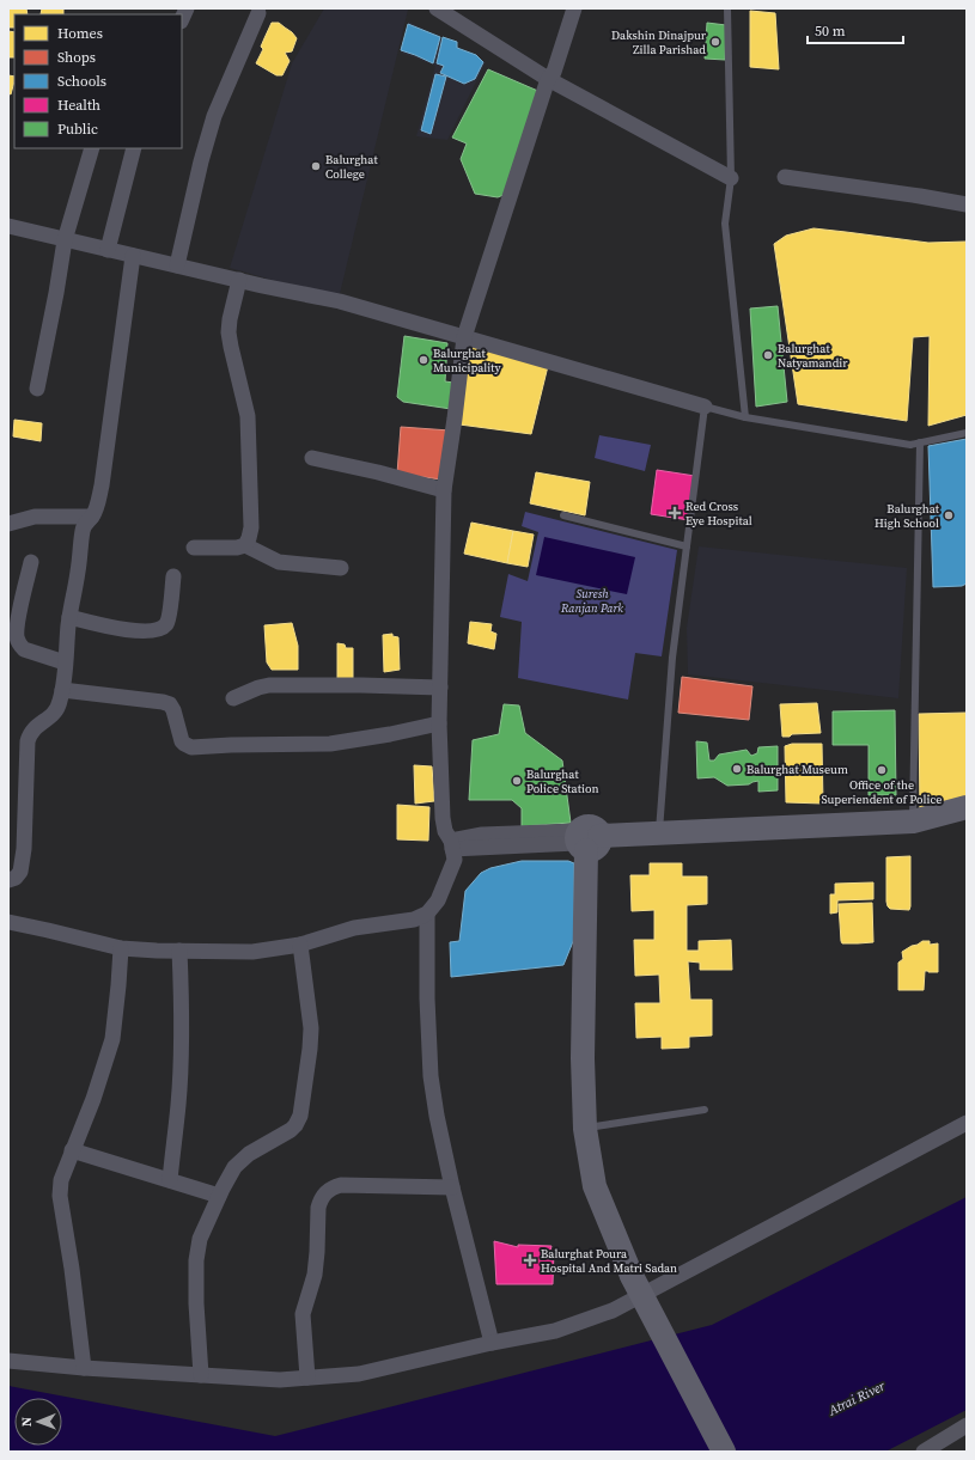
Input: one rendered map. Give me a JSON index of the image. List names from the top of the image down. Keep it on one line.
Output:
{"water":["Atrai River"],"parks":["Suresh Ranjan Park"],"places":{"other":["Dakshin Dinajpur Zilla Parishad","Balurghat College","Balurghat Natyamandir","Balurghat Municipality","Balurghat High School","Balurghat Museum","Office of the Superiendent of Police","Balurghat Police Station"],"health":["Red Cross Eye Hospital","Balurghat Poura Hospital And Matri Sadan"]},"legend":["Homes","Shops","Schools","Health","Public"],"scale_bar":"50 m","north":"left"}
